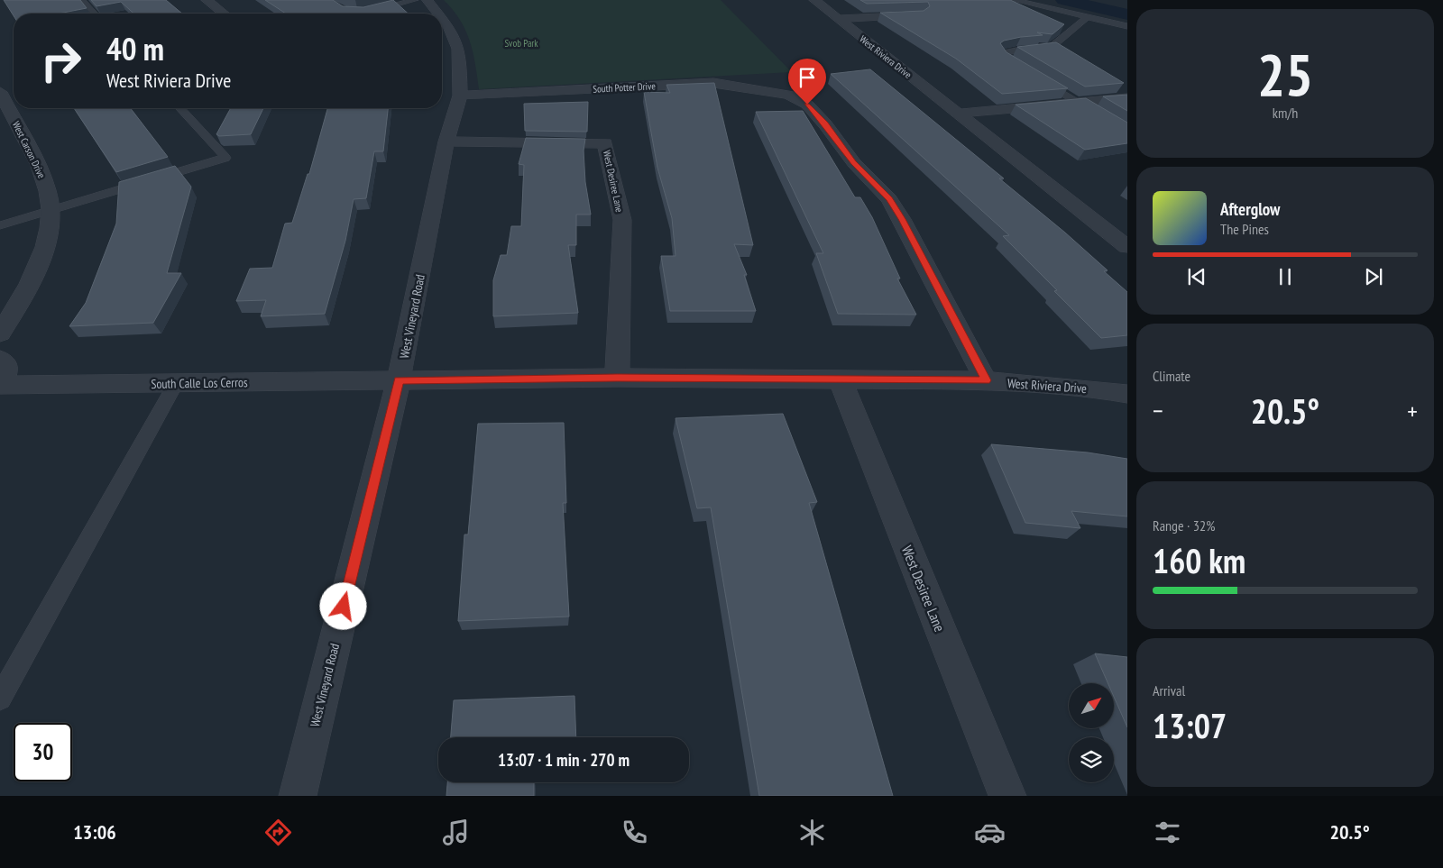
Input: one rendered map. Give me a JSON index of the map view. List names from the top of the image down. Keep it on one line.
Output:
{"streets":{"street":["West Riviera Drive","South Potter Drive","West Carson Drive","West Desiree Lane","West Vineyard Road","South Calle Los Cerros"]},"crossings":[["West Riviera Drive","South Potter Drive"],["West Riviera Drive","West Desiree Lane"],["West Riviera Drive","West Vineyard Road"],["West Riviera Drive","South Calle Los Cerros"],["South Potter Drive","West Vineyard Road"],["West Desiree Lane","West Vineyard Road"],["West Vineyard Road","South Calle Los Cerros"]],"parks":["Svob Park"],"north":"top right","page":{"tile":[["25","km/h"],"Climate",["Range · 32%","160 km"],["Arrival","13:07"]],"turn":["40 m","West Riviera Drive"],"song":["Afterglow","The Pines"],"heat":["−","20.5°","+"],"limit":"30","trip":"13:07 · 1 min · 270 m","tabs":["13:06","20.5°"]}}
